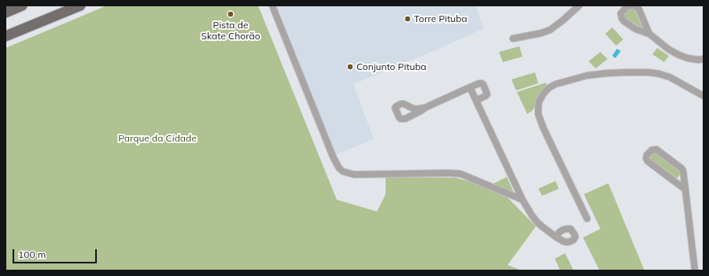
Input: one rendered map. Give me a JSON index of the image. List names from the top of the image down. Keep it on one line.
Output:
{"parks":["Parque da Cidade"],"places":["Pista de Skate Chorão","Torre Pituba","Conjunto Pituba"],"scale_bar":"100 m"}
